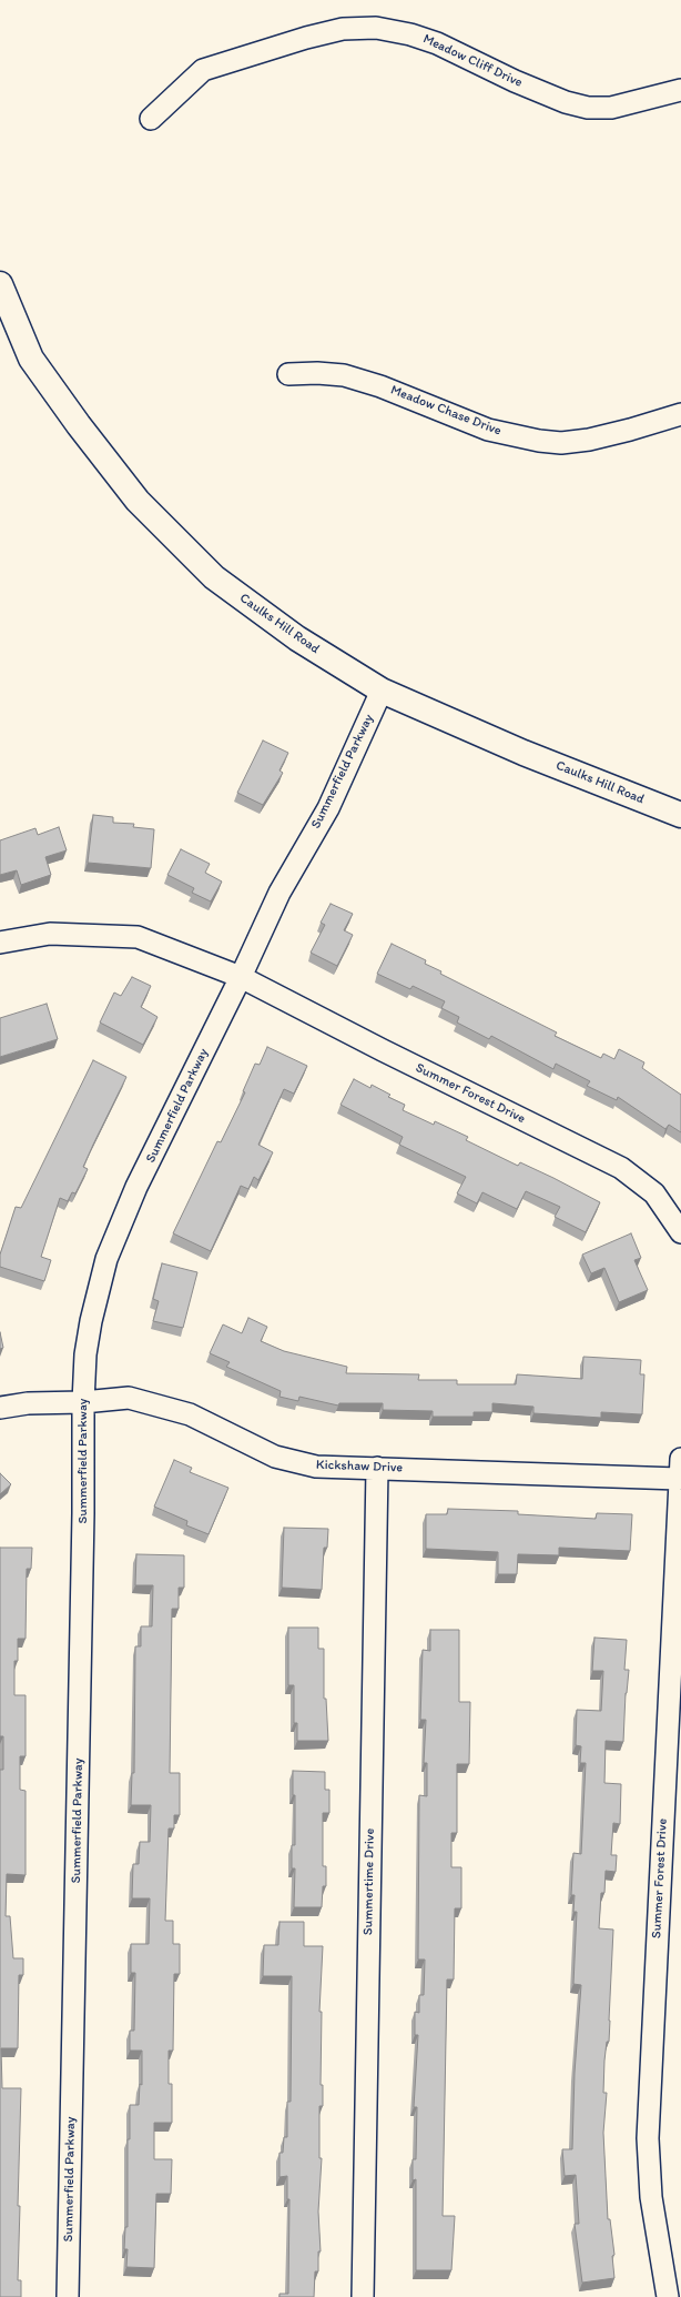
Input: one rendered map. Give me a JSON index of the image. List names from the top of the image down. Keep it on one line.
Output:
{"streets":{"main road":["Caulks Hill Road"],"street":["Meadow Cliff Drive","Meadow Chase Drive","Summerfield Parkway","Summer Forest Drive","Kickshaw Drive","Summertime Drive"]},"crossings":[["Caulks Hill Road","Summerfield Parkway"],["Summerfield Parkway","Summer Forest Drive"],["Summerfield Parkway","Kickshaw Drive"],["Summer Forest Drive","Kickshaw Drive"],["Kickshaw Drive","Summertime Drive"]]}
